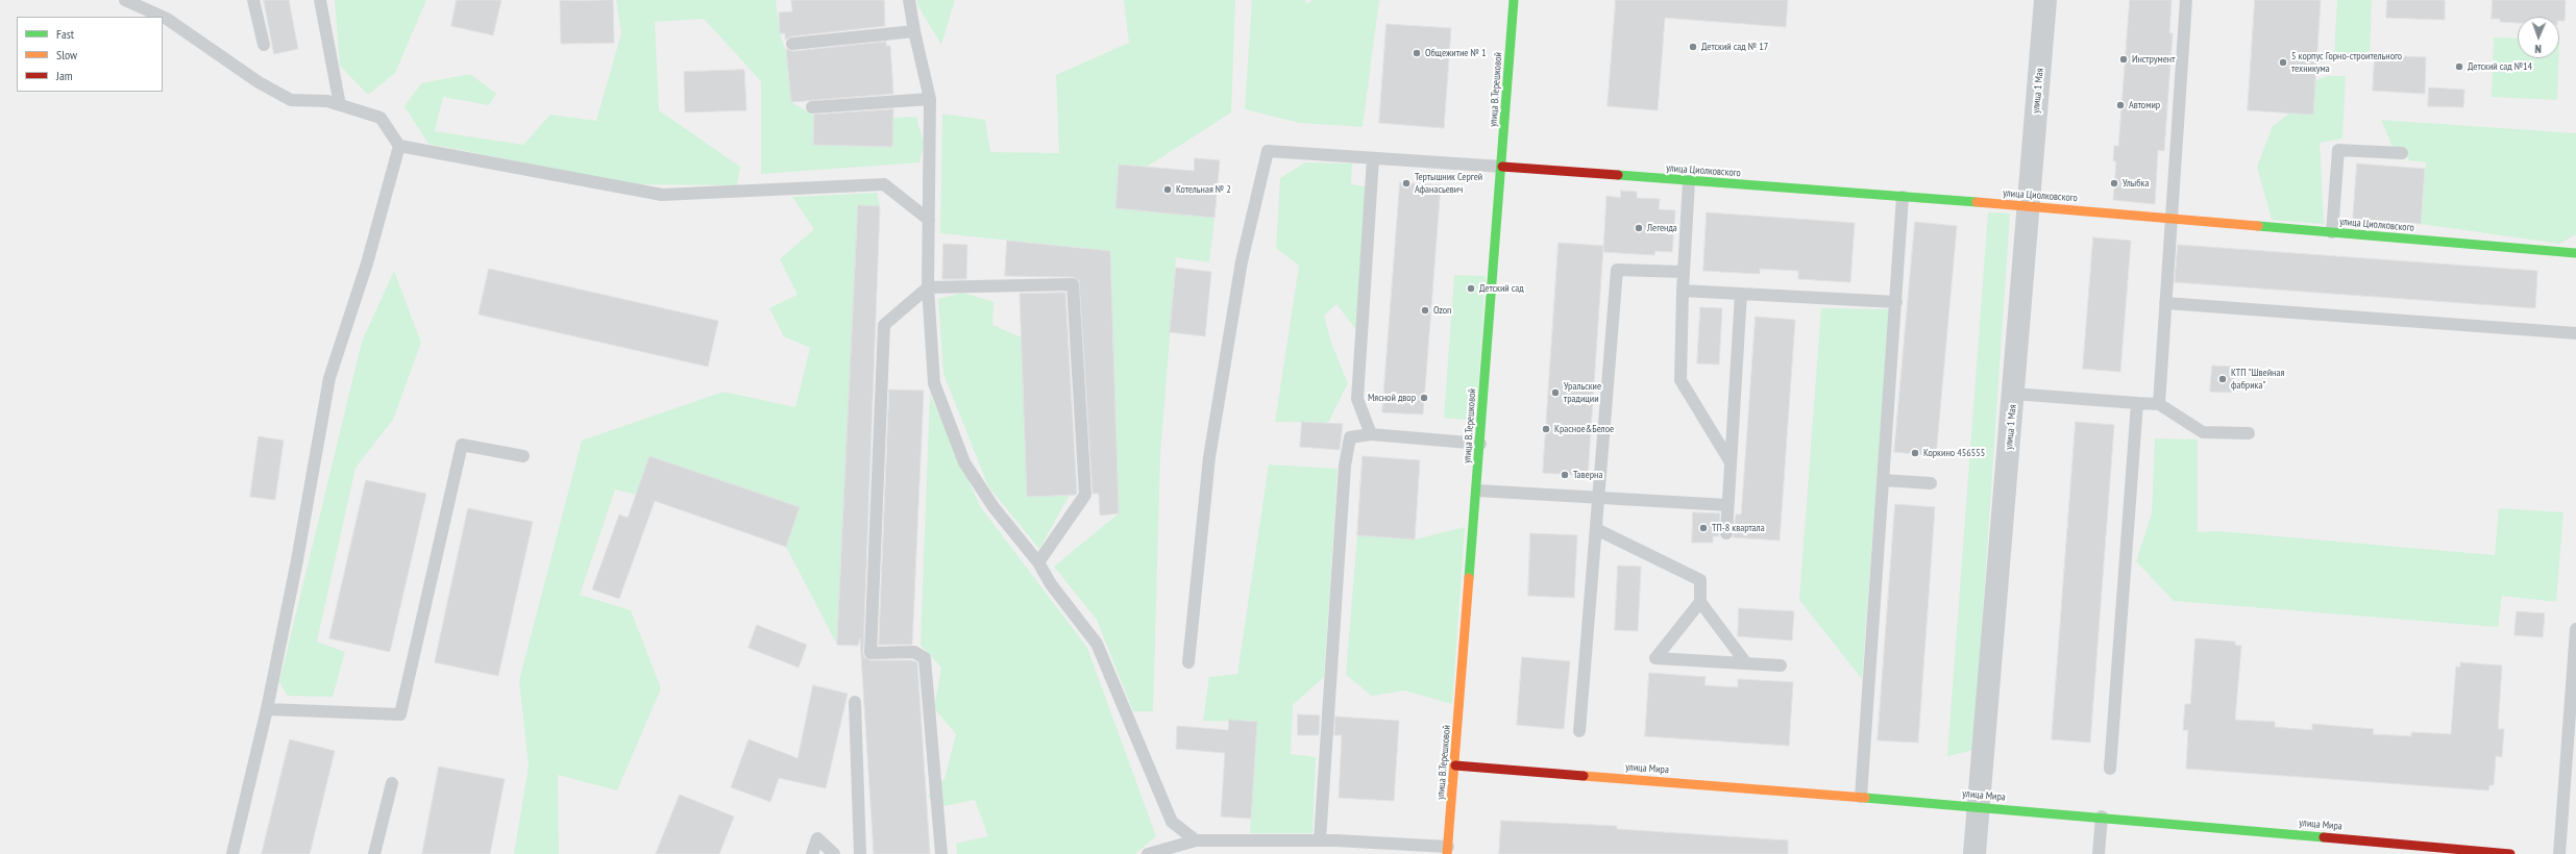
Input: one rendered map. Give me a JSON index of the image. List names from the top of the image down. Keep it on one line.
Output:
{"streets":{"street":["улица В.Терешковой","улица 1 Мая","улица Циолковского","улица Мира"]},"crossings":[["улица В.Терешковой","улица Циолковского"],["улица В.Терешковой","улица Мира"],["улица 1 Мая","улица Циолковского"],["улица 1 Мая","улица Мира"]],"places":["Детский сад № 17","Общежитие № 1","Инструмент","5 корпус Горно-строительного техникума","Детский сад №14","Автомир","Тертышник Сергей Афанасьевич","Улыбка","Котельная № 2","Легенда","Детский сад","Ozon","КТП \"Швейная фабрика\"","Уральские традиции","Мясной двор","Красное&Белое","Коркино 456555","Таверна","ТП-8 квартала"],"legend":["Fast","Slow","Jam"],"north":"bottom"}
